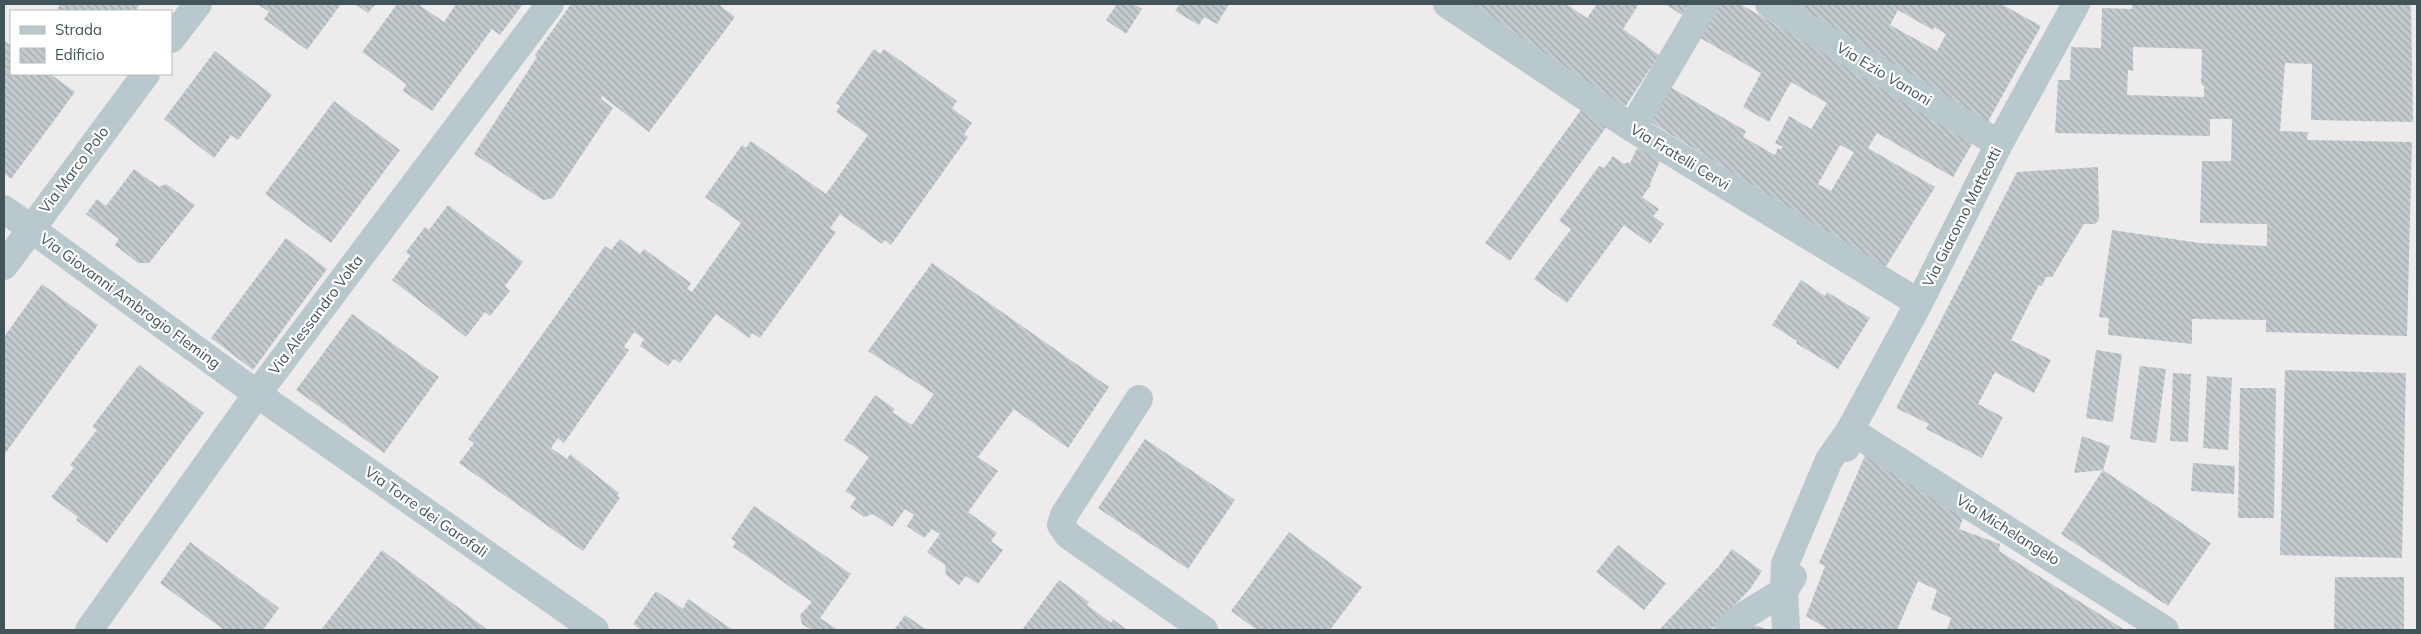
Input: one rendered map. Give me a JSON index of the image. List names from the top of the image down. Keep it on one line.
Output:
{"streets":{"street":["Via Ezio Vanoni","Via Fratelli Cervi","Via Marco Polo","Via Giacomo Matteotti","Via Giovanni Ambrogio Fleming","Via Alessandro Volta","Via Torre dei Garofali","Via Michelangelo"]},"crossings":[["Via Ezio Vanoni","Via Giacomo Matteotti"],["Via Fratelli Cervi","Via Giacomo Matteotti"],["Via Marco Polo","Via Giovanni Ambrogio Fleming"],["Via Giacomo Matteotti","Via Michelangelo"],["Via Giovanni Ambrogio Fleming","Via Alessandro Volta"],["Via Giovanni Ambrogio Fleming","Via Torre dei Garofali"],["Via Alessandro Volta","Via Torre dei Garofali"]],"legend":["Strada","Edificio"]}
